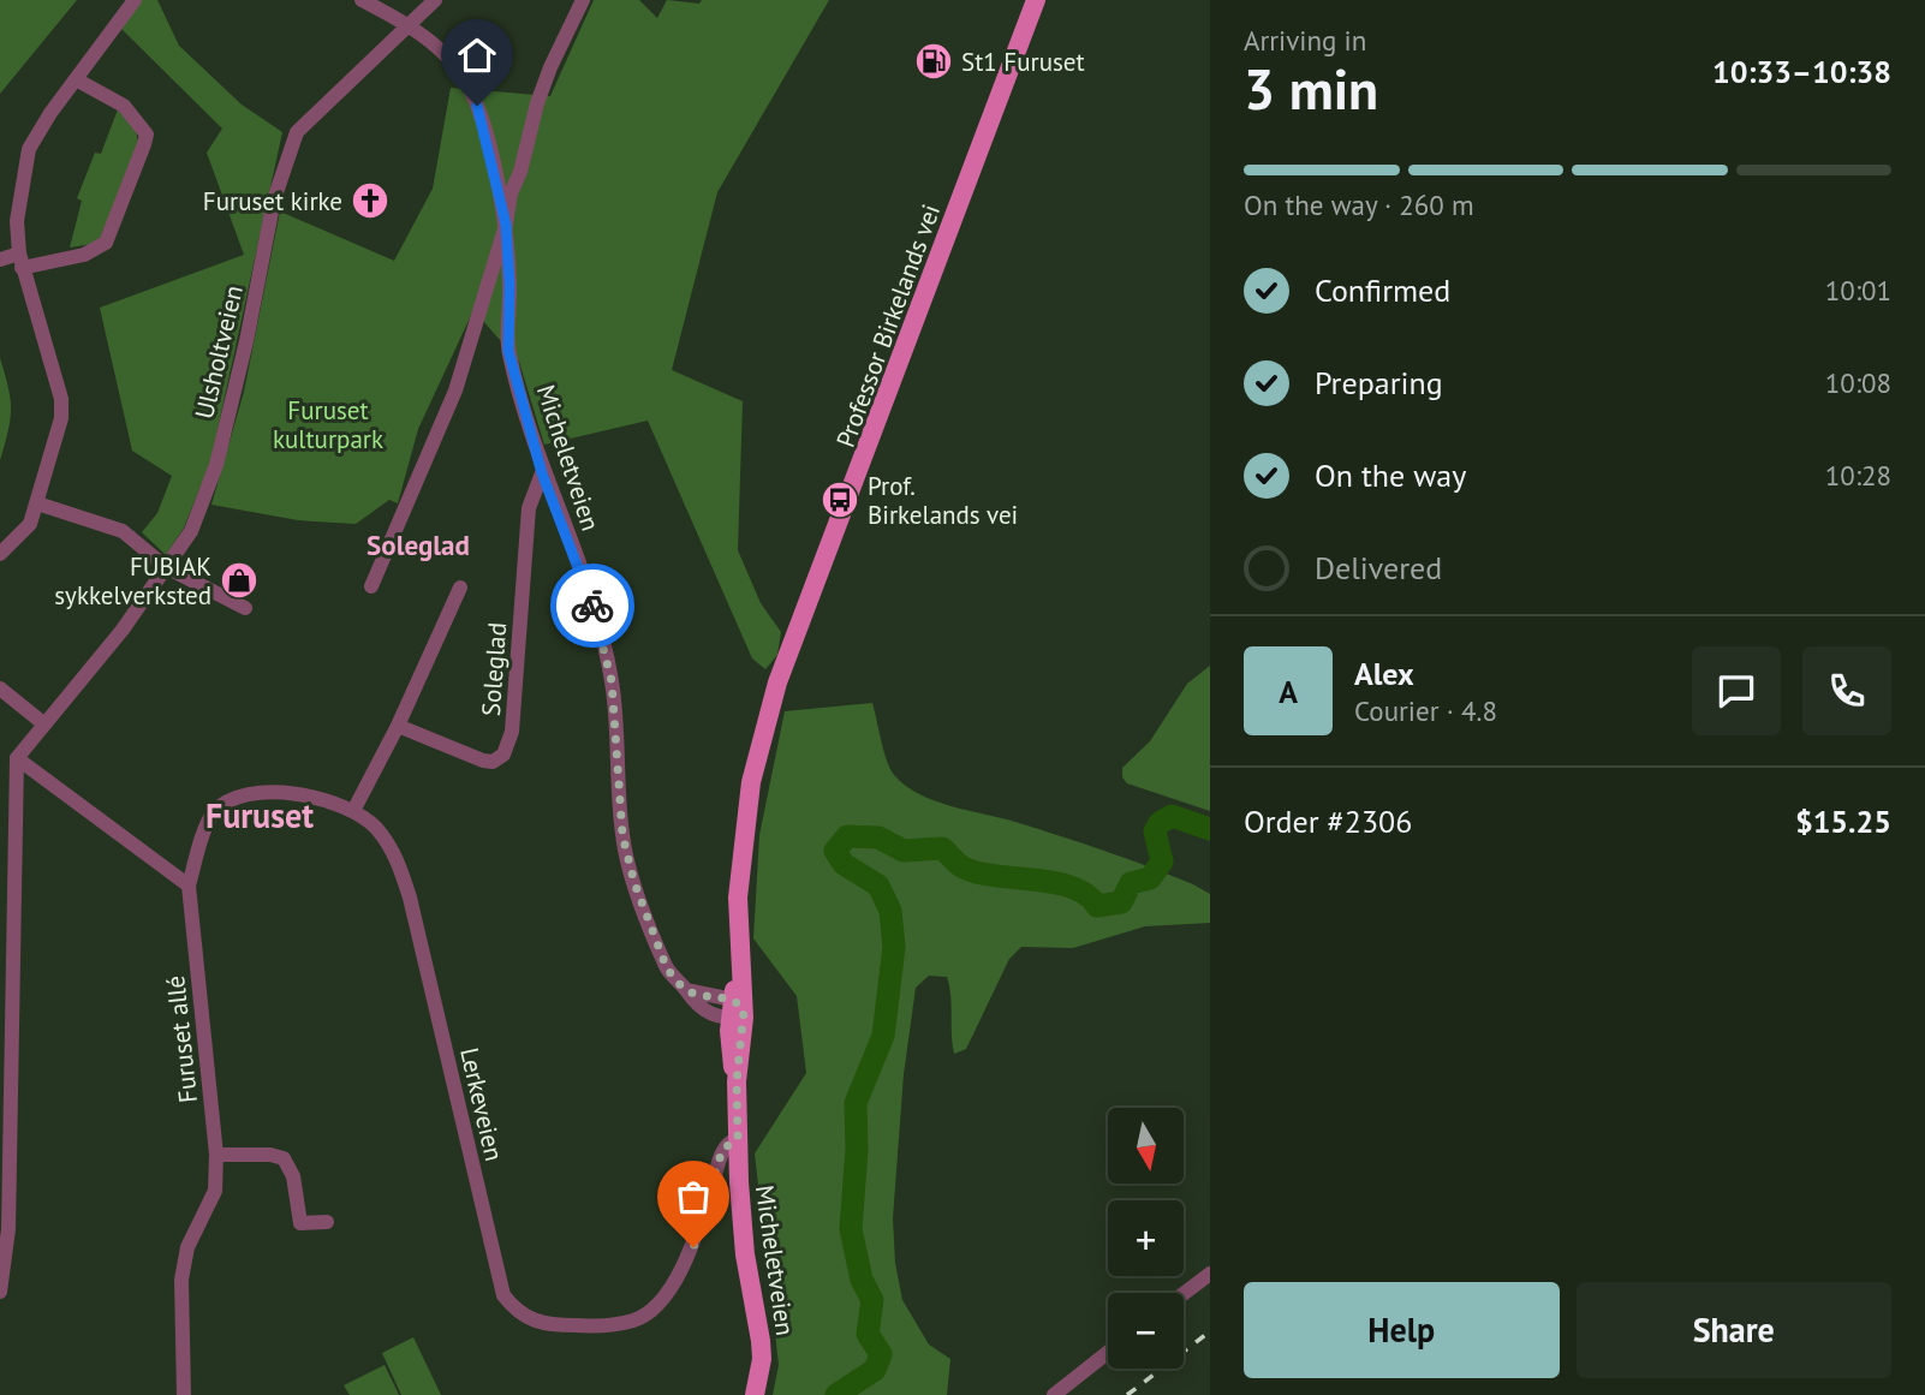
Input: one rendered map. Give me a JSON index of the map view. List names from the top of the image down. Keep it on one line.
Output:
{"streets":{"main road":["Professor Birkelands vei","Micheletveien"],"street":["Ulsholtveien","Soleglad","Furuset allé","Lerkeveien"]},"crossings":[["Professor Birkelands vei","Micheletveien"],["Micheletveien","Soleglad"],["Micheletveien","Lerkeveien"],["Soleglad","Lerkeveien"]],"districts":["Soleglad","Furuset"],"parks":["Furuset kulturpark"],"places":{"fuel station":["St1 Furuset"],"church":["Furuset kirke"],"bus stop":["Prof. Birkelands vei"],"shop":["FUBIAK sykkelverksted"]},"north":"bottom","page":{"heading":["3 min","Arriving in","10:33–10:38"],"panel":["Alex","Courier · 4.8","Order #2306","$15.25"],"bar":"On the way · 260 m","list":[["Confirmed","10:01"],["Preparing","10:08"],["On the way","10:28"],"Delivered"],"round":"A","map_buttons":["+","−"],"buttons":["Help","Share"]}}
